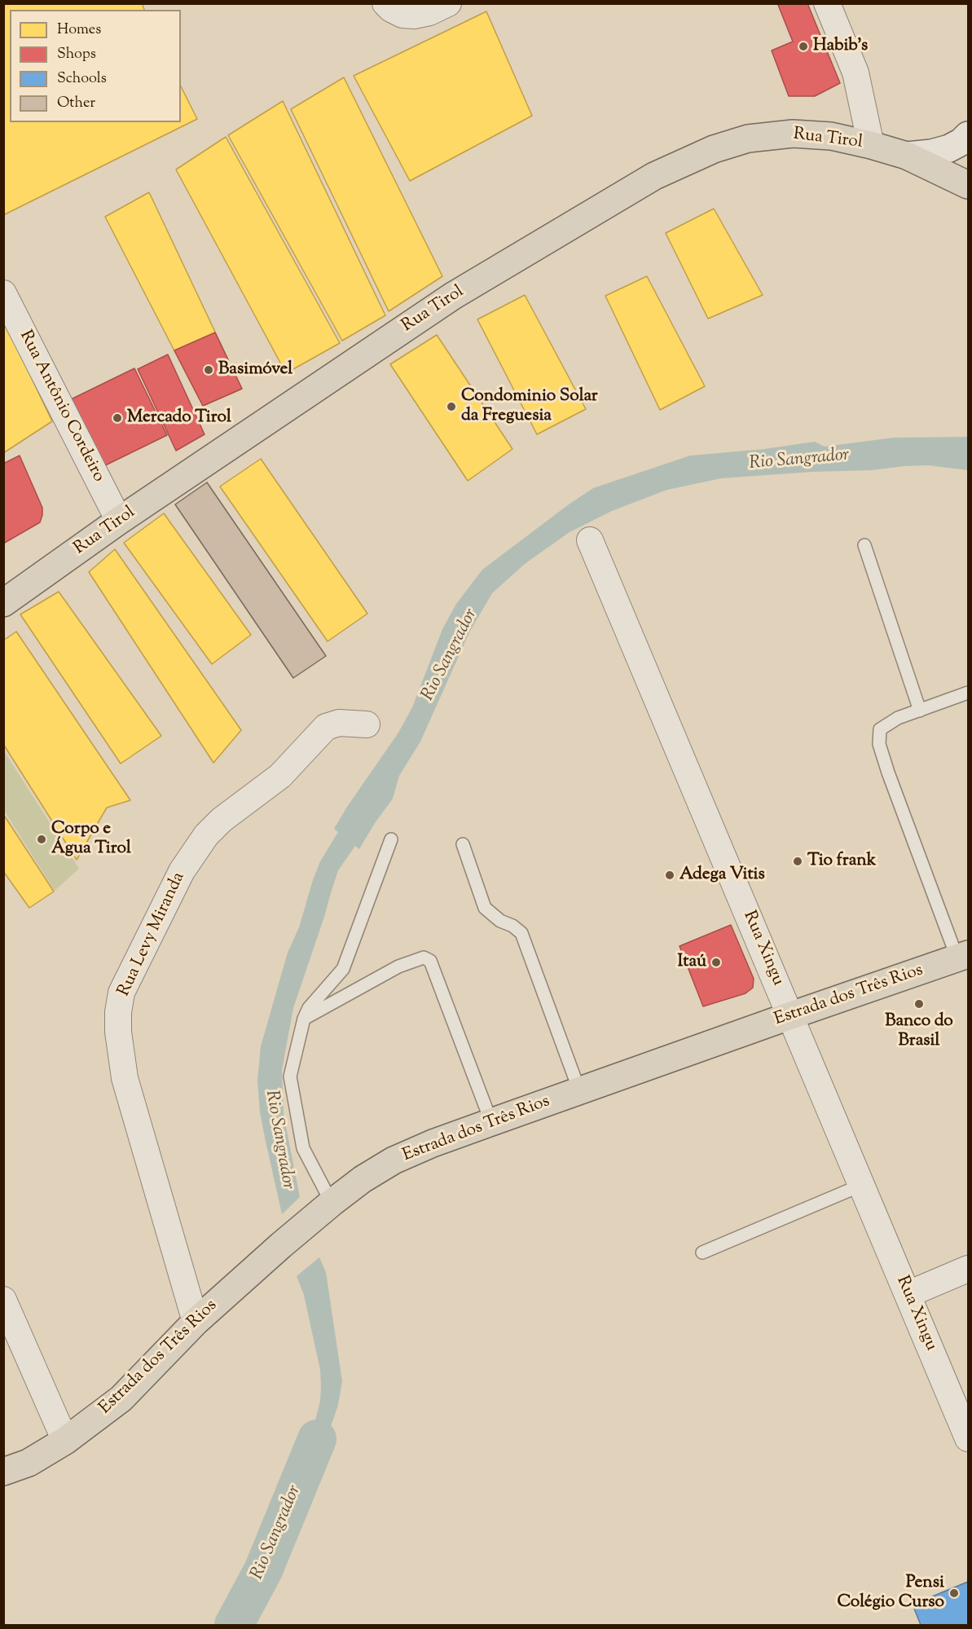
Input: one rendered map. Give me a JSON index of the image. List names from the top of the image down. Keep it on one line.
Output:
{"streets":{"main road":["Rua Tirol","Estrada dos Três Rios"],"street":["Rua Antônio Cordeiro","Rua Levy Miranda","Rua Xingu"]},"crossings":[["Rua Tirol","Rua Antônio Cordeiro"],["Rua Levy Miranda","Estrada dos Três Rios"],["Rua Xingu","Estrada dos Três Rios"]],"water":["Rio Sangrador"],"places":["Habib's","Basimóvel","Condominio Solar da Freguesia","Mercado Tirol","Corpo e Água Tirol","Tio frank","Adega Vitis","Itaú","Banco do Brasil","Pensi Colégio Curso"],"legend":["Homes","Shops","Schools","Other"]}
